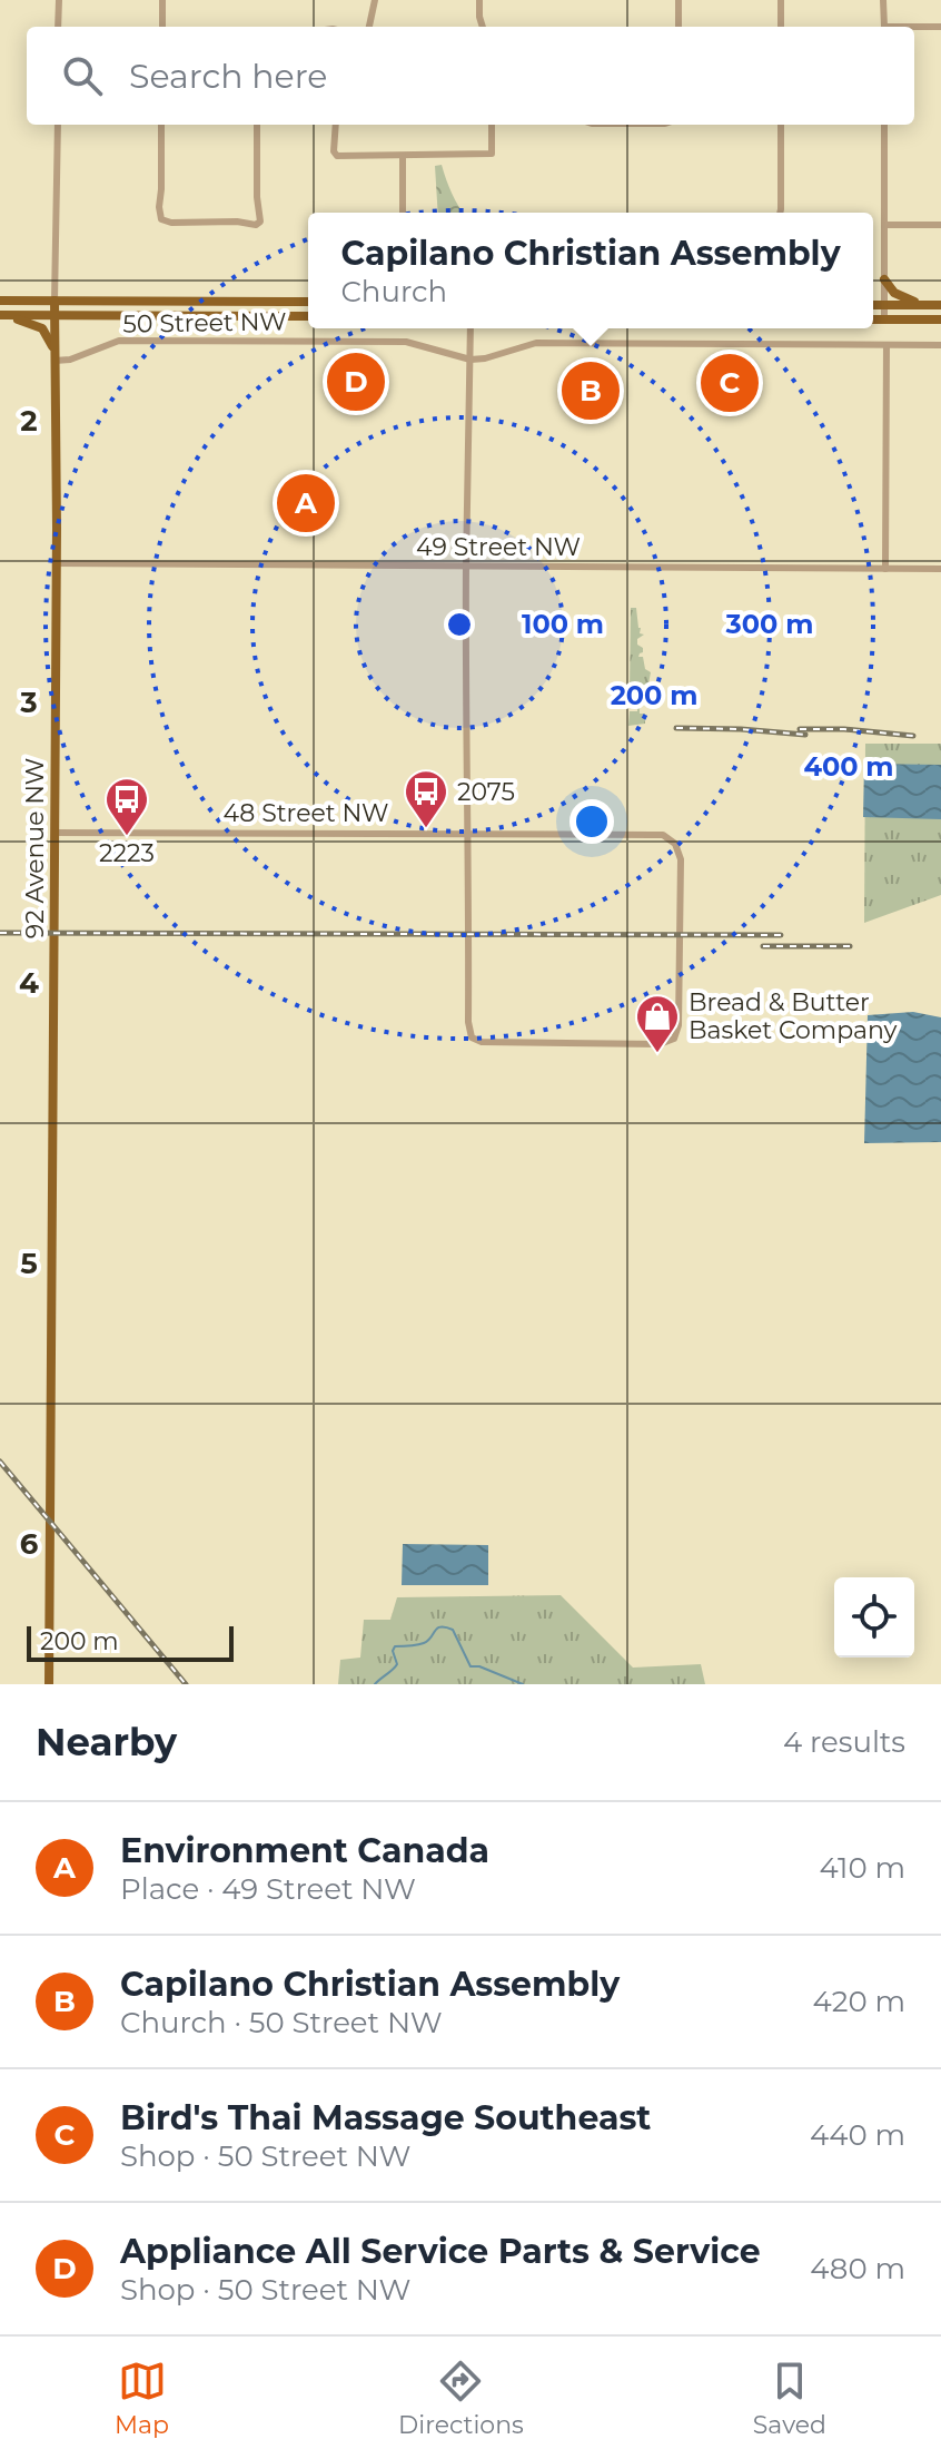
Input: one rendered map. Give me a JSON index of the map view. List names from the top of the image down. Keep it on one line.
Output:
{"streets":{"main road":["50 Street NW","92 Avenue NW"],"street":["49 Street NW","48 Street NW"]},"crossings":[["50 Street NW","92 Avenue NW"],["49 Street NW","92 Avenue NW"],["48 Street NW","92 Avenue NW"]],"places":{"bus stop":["2075","2223"],"shop":["Bread & Butter Basket Company"]},"scale_bar":"200 m","page":{"search":"Search here","popup":["Capilano Christian Assembly","Church"],"pins":["D","C","B","A"],"scale":"200 m","heading":["Nearby","4 results"],"list":[{"mark":"A","name":"Environment Canada","note":"Place · 49 Street NW","value":"410 m"},{"mark":"B","name":"Capilano Christian Assembly","note":"Church · 50 Street NW","value":"420 m"},{"mark":"C","name":"Bird's Thai Massage Southeast","note":"Shop · 50 Street NW","value":"440 m"},{"mark":"D","name":"Appliance All Service Parts & Service","note":"Shop · 50 Street NW","value":"480 m"}],"nav":["Map","Directions","Saved"]},"grid":{"rows":["2","3","4","5","6"]},"rings":["100 m","300 m","200 m","400 m"]}
